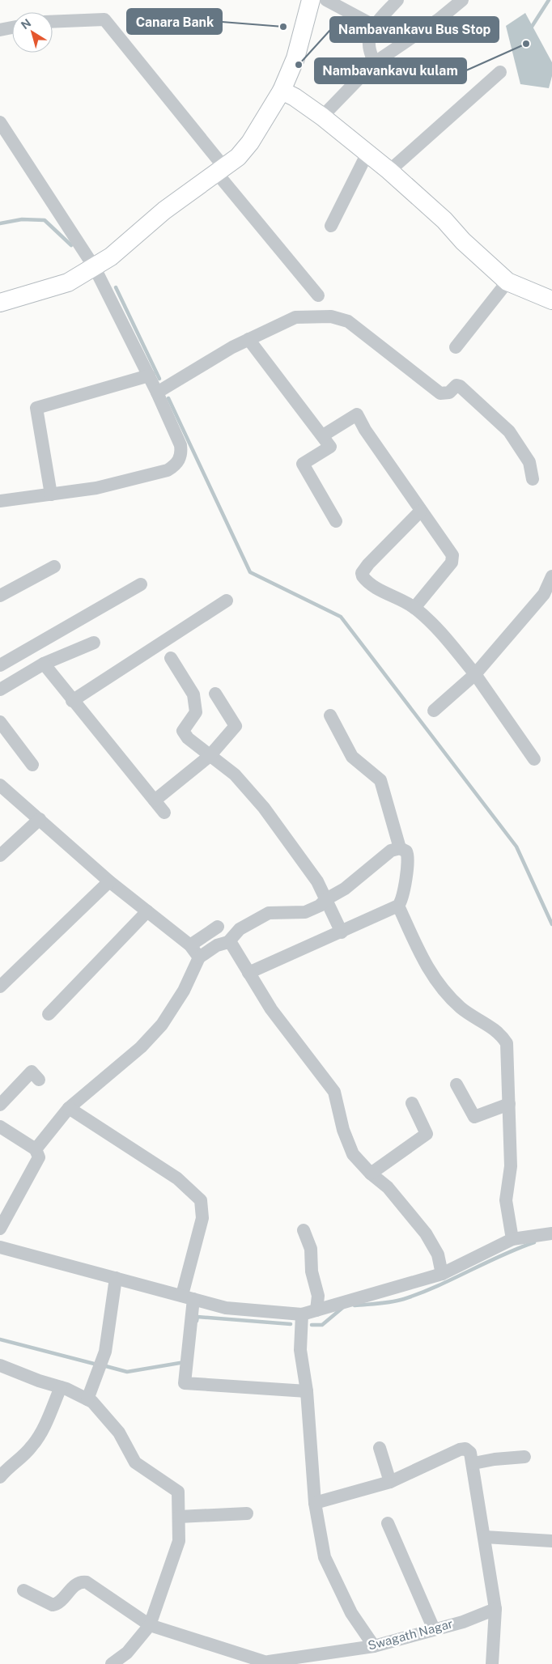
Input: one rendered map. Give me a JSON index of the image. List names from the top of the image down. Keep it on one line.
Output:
{"streets":{"street":["Swagath Nagar"]},"places":["Canara Bank","Nambavankavu kulam","Nambavankavu Bus Stop"],"north":"top left"}
